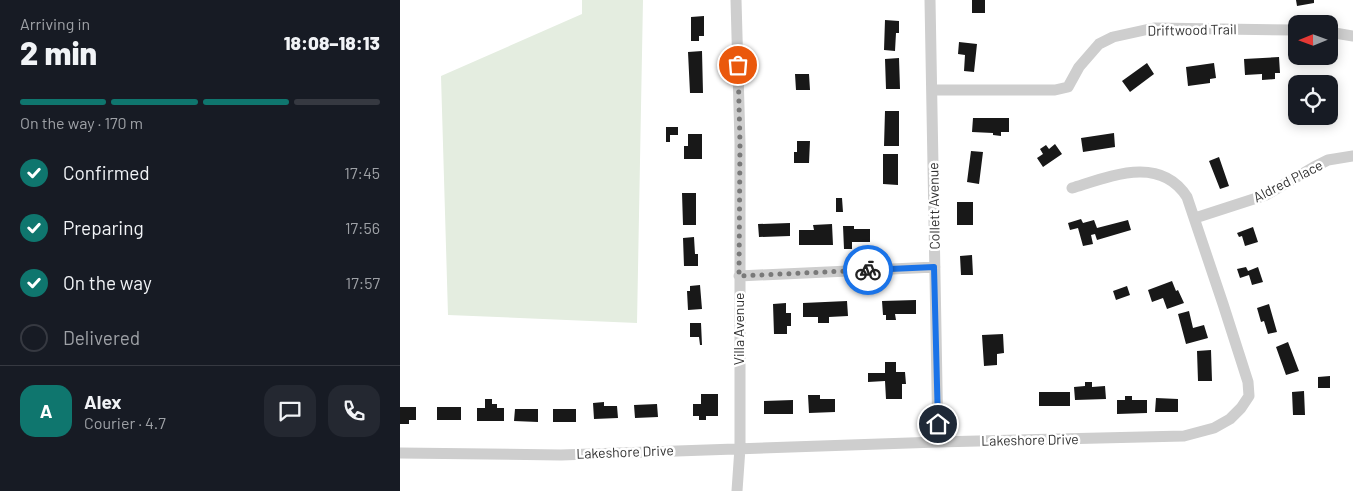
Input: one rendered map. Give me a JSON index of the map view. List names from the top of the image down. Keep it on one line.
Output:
{"streets":{"street":["Driftwood Trail","Aldred Place","Collett Avenue","Villa Avenue","Lakeshore Drive"]},"crossings":[["Driftwood Trail","Collett Avenue"],["Aldred Place","Lakeshore Drive"],["Collett Avenue","Lakeshore Drive"],["Villa Avenue","Lakeshore Drive"]],"north":"left","page":{"heading":["2 min","Arriving in","18:08–18:13"],"panel":["Alex","Courier · 4.7"],"bar":"On the way · 170 m","list":[["Confirmed","17:45"],["Preparing","17:56"],["On the way","17:57"],"Delivered"],"round":"A"}}
